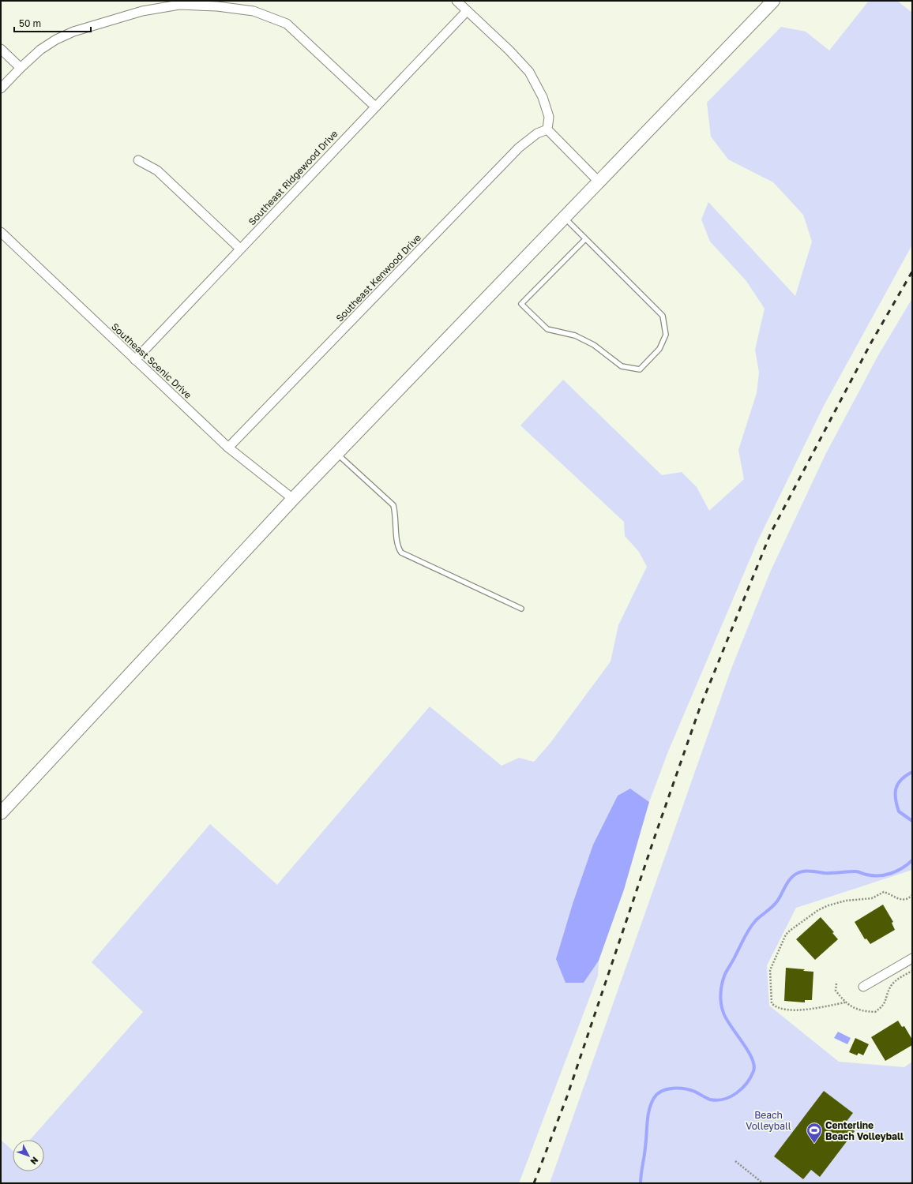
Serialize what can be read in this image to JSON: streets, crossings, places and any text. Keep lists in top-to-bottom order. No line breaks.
{"streets":{"street":["Southeast Ridgewood Drive","Southeast Kenwood Drive","Southeast Scenic Drive"]},"crossings":[["Southeast Ridgewood Drive","Southeast Scenic Drive"],["Southeast Kenwood Drive","Southeast Scenic Drive"]],"parks":["Beach Volleyball"],"places":{"sports":["Centerline Beach Volleyball"]},"scale_bar":"50 m","north":"bottom right"}
